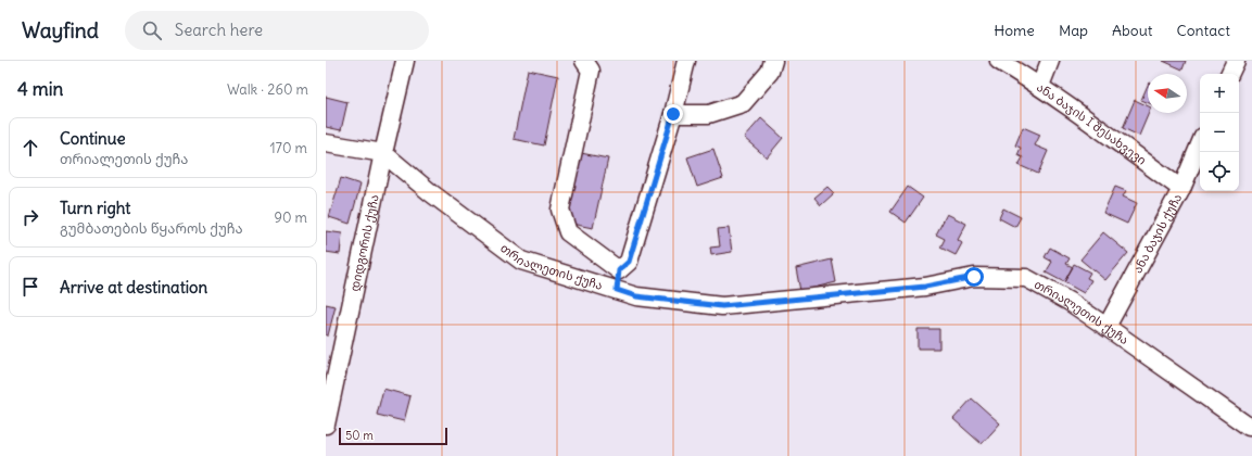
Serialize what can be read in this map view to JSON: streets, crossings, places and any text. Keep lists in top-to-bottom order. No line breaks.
{"streets":{"street":["ანა ბაჯის I შესახვევი","ანა ბაჯის ქუჩა","დიდგორის ქუჩა","თრიალეთის ქუჩა"]},"crossings":[["ანა ბაჯის I შესახვევი","ანა ბაჯის ქუჩა"],["ანა ბაჯის ქუჩა","თრიალეთის ქუჩა"],["დიდგორის ქუჩა","თრიალეთის ქუჩა"]],"scale_bar":"50 m","north":"left","page":{"header":"Wayfind","search":"Search here","nav":["Home","Map","About","Contact"],"heading":["4 min","Walk · 260 m"],"map_buttons":["+","−"],"list":[["Continue","თრიალეთის ქუჩა","170 m"],["Turn right","გუმბათების წყაროს ქუჩა","90 m"],"Arrive at destination"],"scale":"50 m"}}
